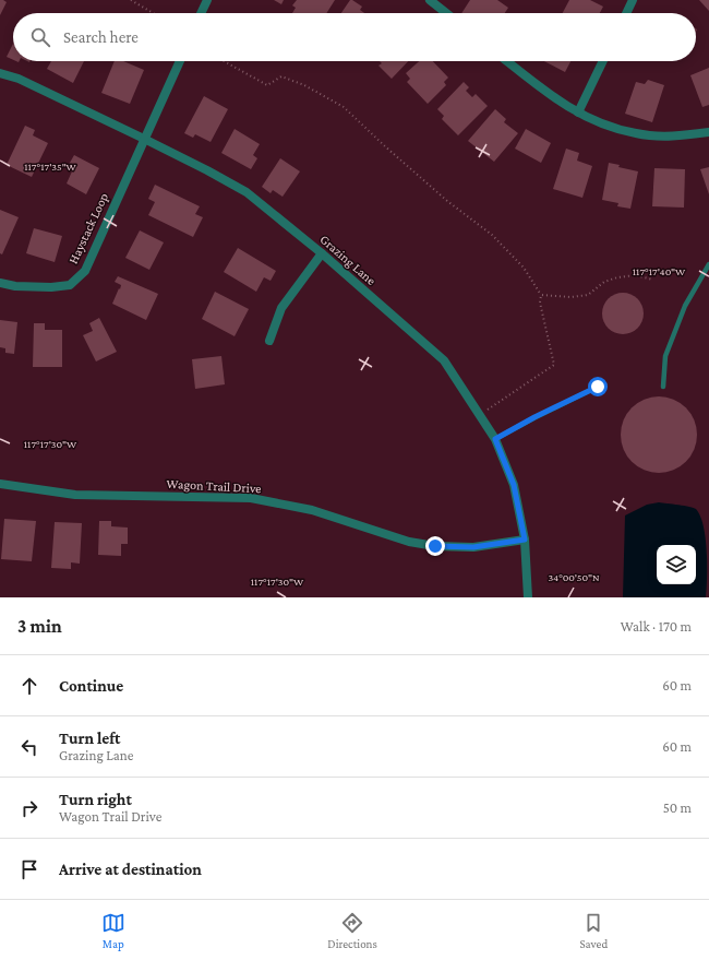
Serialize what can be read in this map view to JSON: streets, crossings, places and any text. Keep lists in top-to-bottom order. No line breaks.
{"streets":{"street":["Haystack Loop","Grazing Lane","Wagon Trail Drive"]},"crossings":[["Haystack Loop","Grazing Lane"],["Grazing Lane","Wagon Trail Drive"]],"page":{"search":"Search here","heading":["3 min","Walk · 170 m"],"list":[["Continue","60 m"],["Turn left","Grazing Lane","60 m"],["Turn right","Wagon Trail Drive","50 m"],"Arrive at destination"],"nav":["Map","Directions","Saved"]},"coordinates":["117°17'35\"W","117°17'40\"W","117°17'30\"W","34°00'50\"N"]}
